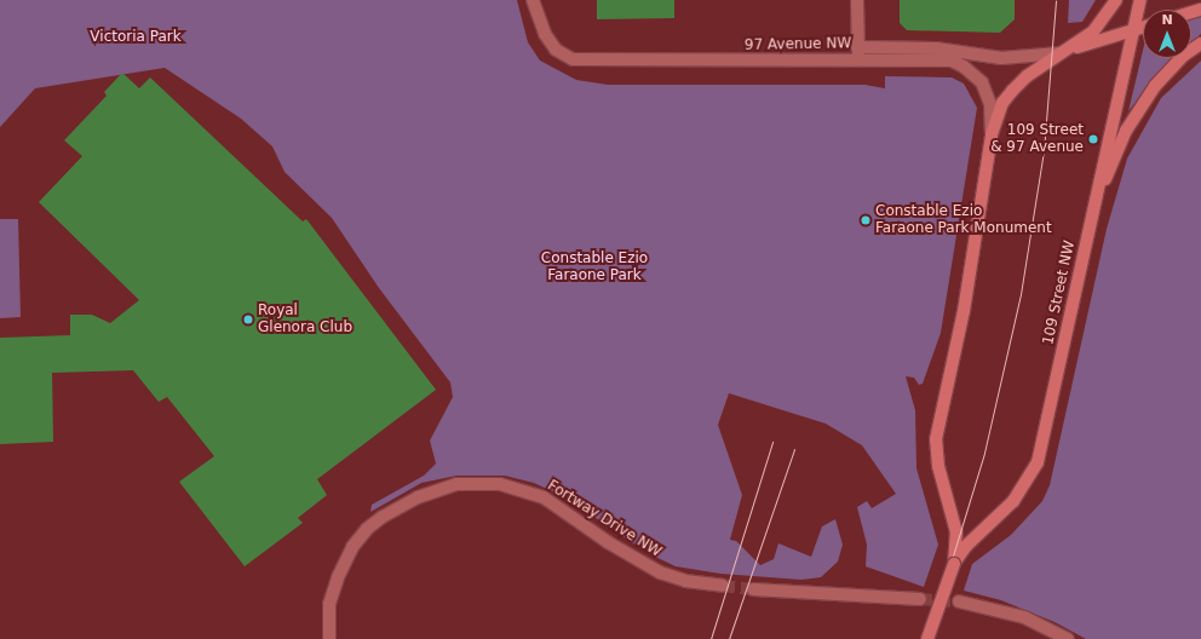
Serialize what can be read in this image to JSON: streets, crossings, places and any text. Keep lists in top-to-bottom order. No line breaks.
{"streets":{"main road":["97 Avenue NW","109 Street NW"],"street":["Fortway Drive NW"]},"crossings":[["97 Avenue NW","109 Street NW"]],"parks":["Victoria Park","Constable Ezio Faraone Park"],"places":["109 Street & 97 Avenue","Constable Ezio Faraone Park Monument","Royal Glenora Club"],"north":"top"}
